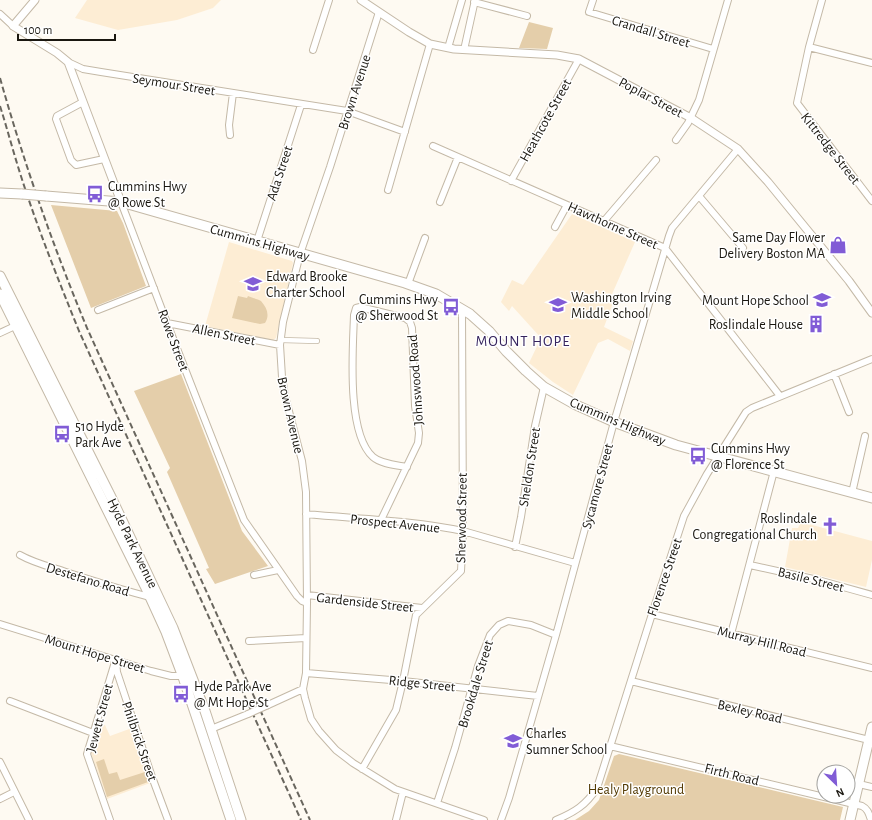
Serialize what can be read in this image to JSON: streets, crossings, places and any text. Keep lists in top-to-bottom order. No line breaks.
{"streets":{"main road":["Cummins Highway","Hyde Park Avenue"],"street":["Crandall Street","Seymour Street","Brown Avenue","Poplar Street","Heathcote Street","Kittredge Street","Ada Street","Hawthorne Street","Allen Street","Rowe Street","Johnswood Road","Sheldon Street","Sycamore Street","Sherwood Street","Prospect Avenue","Florence Street","Destefano Road","Basile Street","Gardenside Street","Murray Hill Road","Mount Hope Street","Ridge Street","Brookdale Street","Bexley Road","Jewett Street","Philbrick Street","Firth Road"]},"crossings":[["Seymour Street","Brown Avenue"],["Seymour Street","Ada Street"],["Seymour Street","Rowe Street"],["Brown Avenue","Poplar Street"],["Brown Avenue","Cummins Highway"],["Brown Avenue","Allen Street"],["Brown Avenue","Rowe Street"],["Brown Avenue","Prospect Avenue"],["Brown Avenue","Gardenside Street"],["Brown Avenue","Ridge Street"],["Poplar Street","Heathcote Street"],["Poplar Street","Sycamore Street"],["Heathcote Street","Hawthorne Street"],["Ada Street","Cummins Highway"],["Hawthorne Street","Sycamore Street"],["Hawthorne Street","Florence Street"],["Cummins Highway","Rowe Street"],["Cummins Highway","Sheldon Street"],["Cummins Highway","Sycamore Street"],["Cummins Highway","Sherwood Street"],["Cummins Highway","Florence Street"],["Allen Street","Rowe Street"],["Johnswood Road","Prospect Avenue"],["Sheldon Street","Prospect Avenue"],["Sycamore Street","Prospect Avenue"],["Sycamore Street","Ridge Street"],["Sycamore Street","Brookdale Street"],["Sherwood Street","Prospect Avenue"],["Sherwood Street","Gardenside Street"],["Sherwood Street","Ridge Street"],["Hyde Park Avenue","Destefano Road"],["Hyde Park Avenue","Mount Hope Street"],["Florence Street","Murray Hill Road"],["Florence Street","Bexley Road"],["Florence Street","Firth Road"],["Mount Hope Street","Jewett Street"],["Mount Hope Street","Philbrick Street"],["Ridge Street","Brookdale Street"],["Jewett Street","Philbrick Street"]],"districts":["MOUNT HOPE"],"parks":["Healy Playground"],"places":{"bus stop":["Cummins Hwy @ Rowe St","Cummins Hwy @ Sherwood St","510 Hyde Park Ave","Cummins Hwy @ Florence St","Hyde Park Ave @ Mt Hope St"],"shop":["Same Day Flower Delivery Boston MA"],"school or university":["Edward Brooke Charter School","Mount Hope School","Washington Irving Middle School","Charles Sumner School"],"building":["Roslindale House"],"church":["Roslindale Congregational Church"]},"scale_bar":"100 m","north":"bottom right"}
